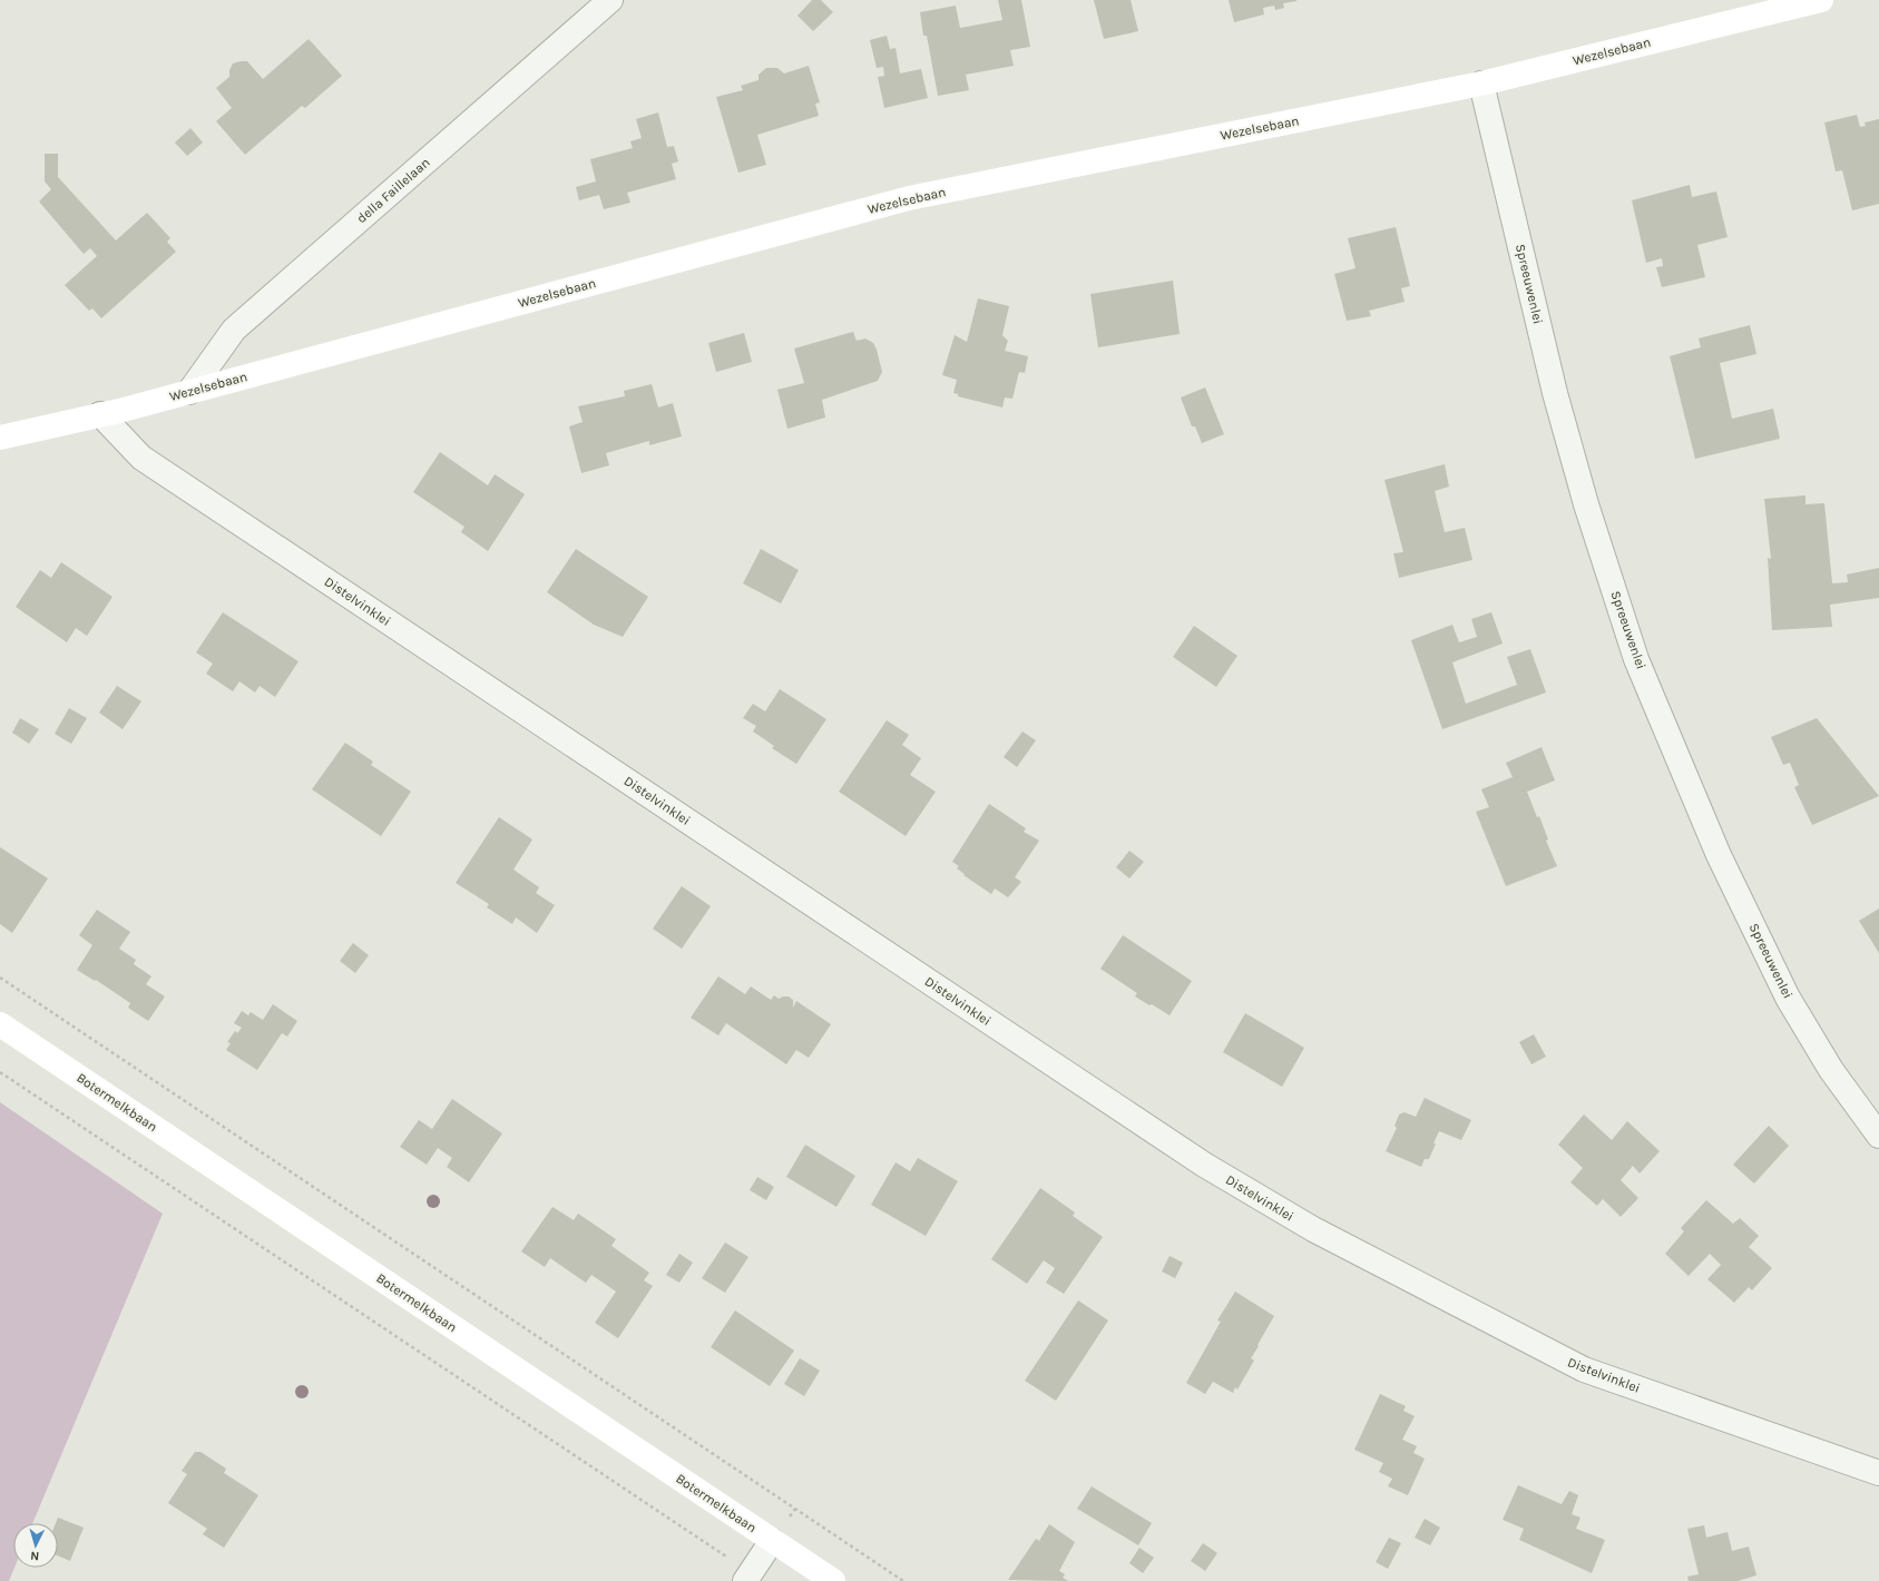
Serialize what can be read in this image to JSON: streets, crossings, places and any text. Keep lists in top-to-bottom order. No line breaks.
{"streets":{"street":["Wezelsebaan","della Faillelaan","Spreeuwenlei","Distelvinklei","Botermelkbaan"]},"crossings":[["Wezelsebaan","della Faillelaan"],["Wezelsebaan","Spreeuwenlei"],["Wezelsebaan","Distelvinklei"]],"north":"bottom"}
